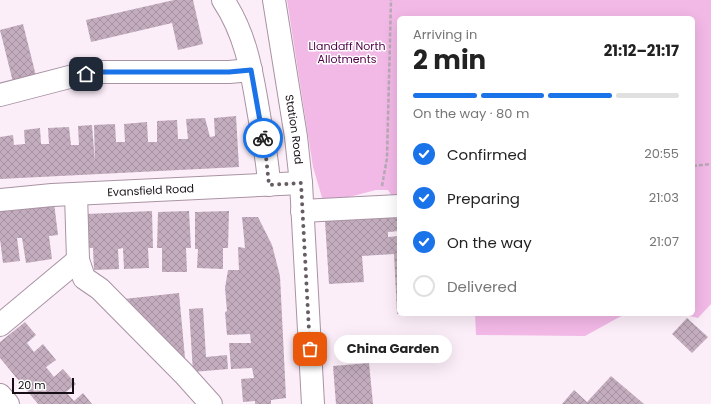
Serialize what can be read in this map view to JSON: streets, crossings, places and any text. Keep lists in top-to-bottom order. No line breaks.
{"streets":{"street":["Station Road","Evansfield Road"]},"crossings":[["Station Road","Evansfield Road"]],"parks":["Llandaff North Allotments"],"places":["China Garden"],"scale_bar":"20 m","page":{"heading":["2 min","Arriving in","21:12–21:17"],"bar":"On the way · 80 m","list":[["Confirmed","20:55"],["Preparing","21:03"],["On the way","21:07"],"Delivered"],"bubble":"China Garden","scale":"20 m"}}
